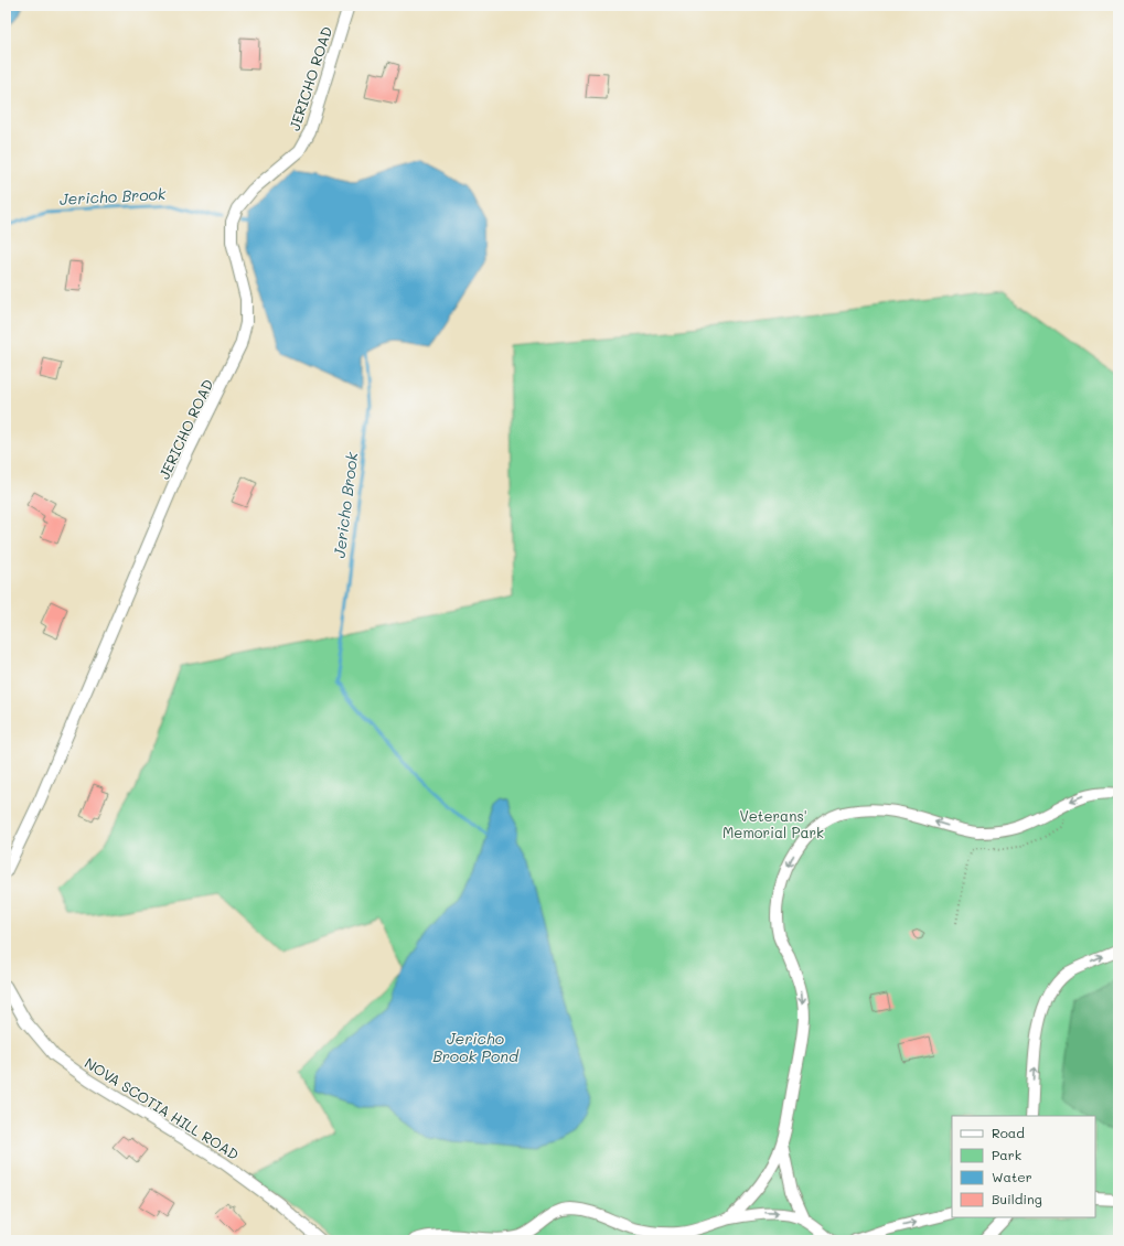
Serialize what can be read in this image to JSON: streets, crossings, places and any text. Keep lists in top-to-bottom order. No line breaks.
{"streets":{"street":["JERICHO ROAD","NOVA SCOTIA HILL ROAD"]},"water":["Jericho Brook","Jericho Brook Pond"],"parks":["Veterans' Memorial Park"],"legend":["Road","Park","Water","Building"]}
